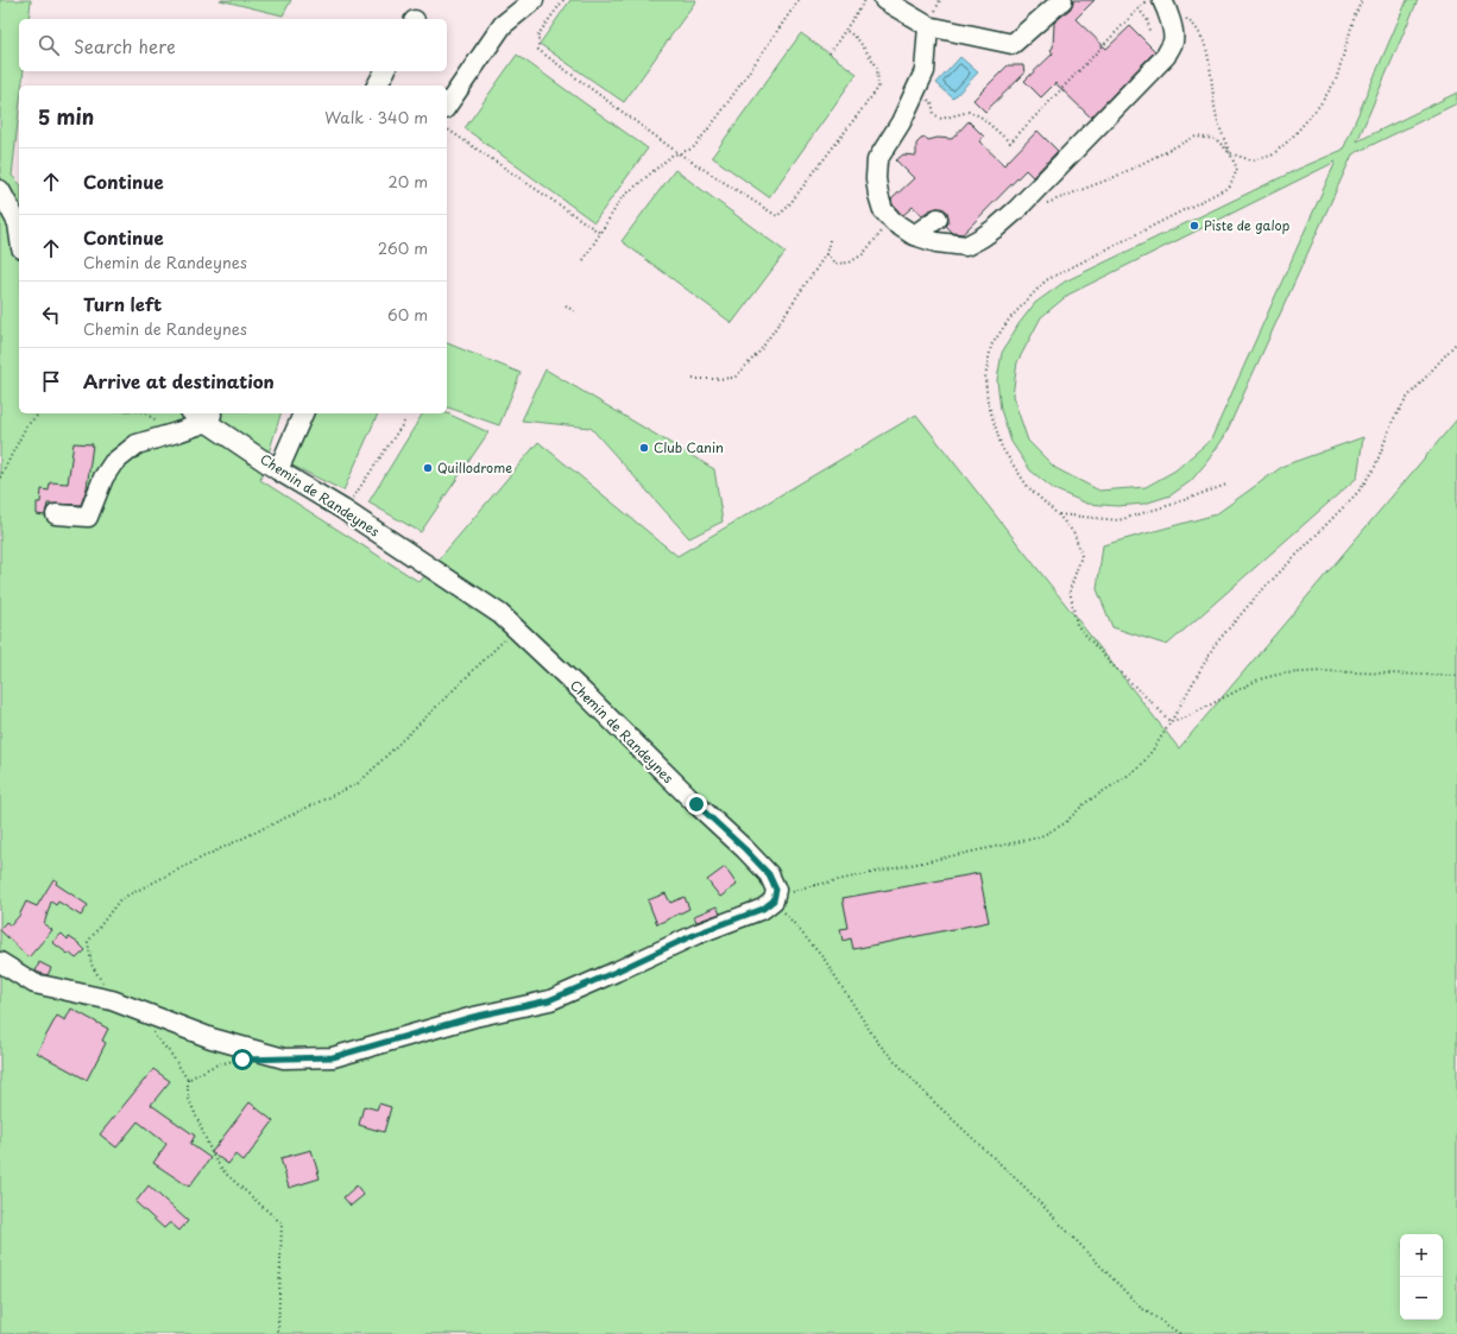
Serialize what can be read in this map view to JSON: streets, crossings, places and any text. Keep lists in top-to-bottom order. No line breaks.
{"streets":{"street":["Chemin de Randeynes"]},"places":["Piste de galop","Club Canin","Quillodrome"],"page":{"search":"Search here","heading":["5 min","Walk · 340 m"],"list":[["Continue","20 m"],["Continue","Chemin de Randeynes","260 m"],["Turn left","Chemin de Randeynes","60 m"],"Arrive at destination"],"map_buttons":["+","−"]}}
